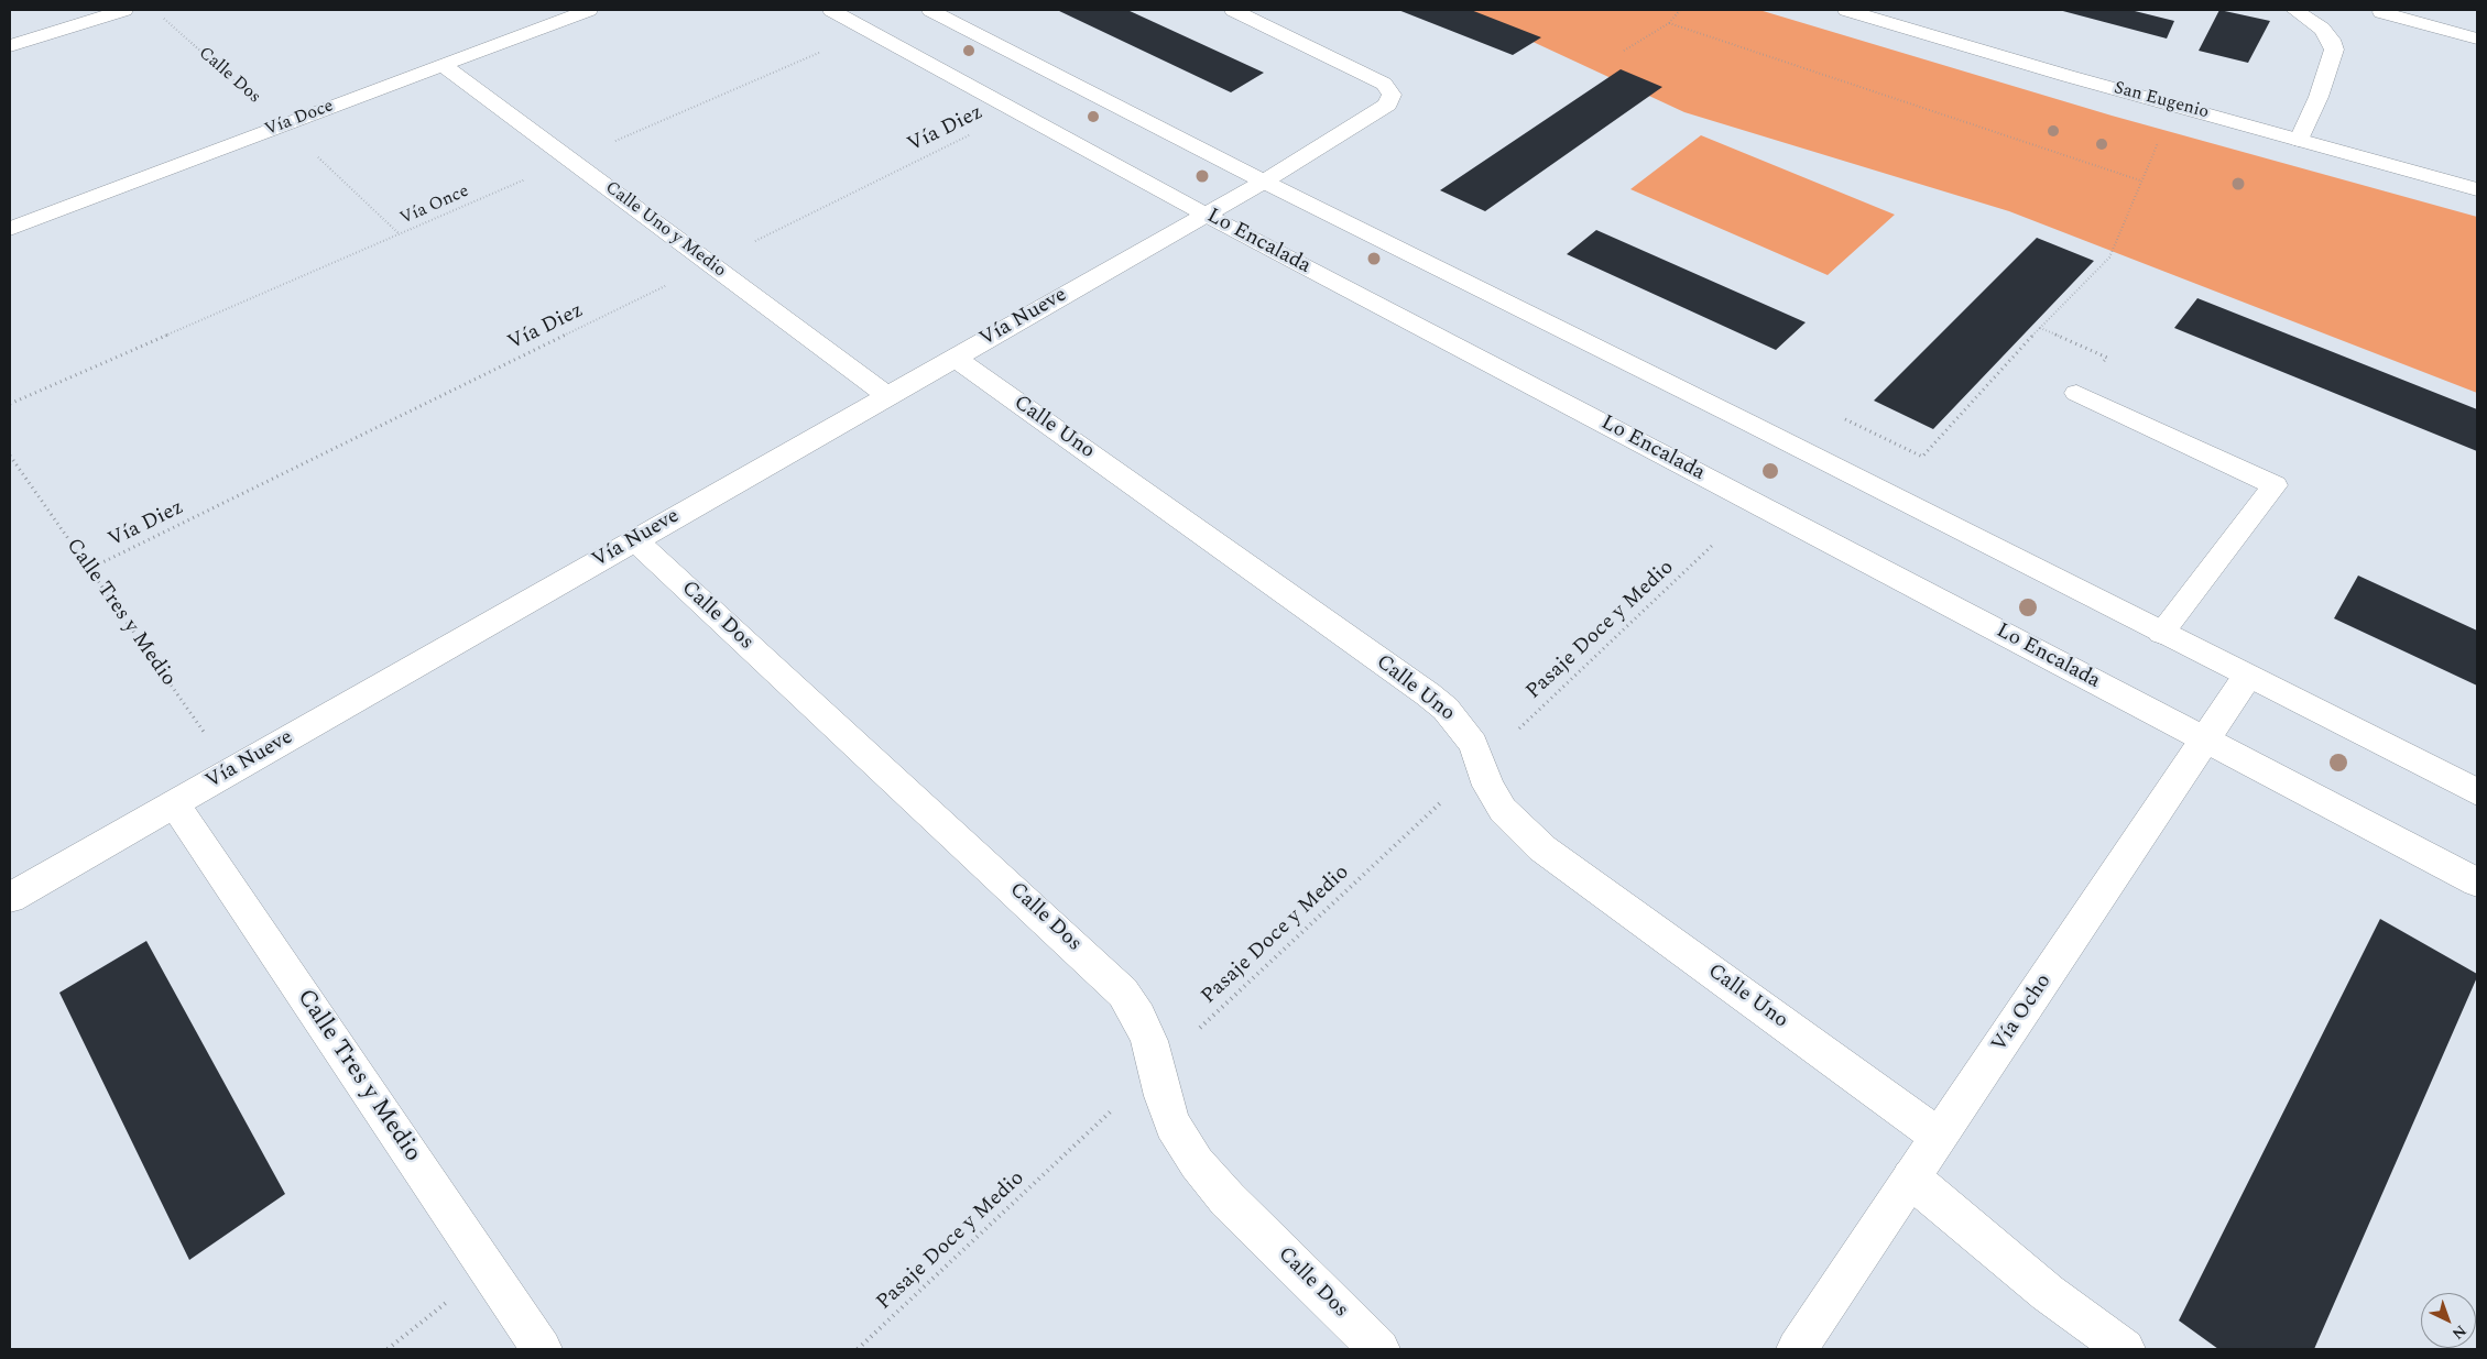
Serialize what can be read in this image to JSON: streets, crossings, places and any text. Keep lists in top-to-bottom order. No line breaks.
{"streets":{"street":["Calle Dos","San Eugenio","Vía Doce","Calle Uno y Medio","Lo Encalada","Vía Nueve","Calle Uno","Calle Tres y Medio","Vía Ocho"],"path":["Vía Diez","Vía Once","Pasaje Doce y Medio"]},"crossings":[["Calle Dos","Vía Doce"],["Calle Dos","Vía Once"],["Calle Dos","Vía Nueve"],["Calle Dos","Pasaje Doce y Medio"],["Vía Doce","Calle Uno y Medio"],["Vía Diez","Calle Uno y Medio"],["Vía Diez","Lo Encalada"],["Vía Diez","Calle Tres y Medio"],["Vía Once","Calle Uno y Medio"],["Vía Once","Lo Encalada"],["Calle Uno y Medio","Vía Nueve"],["Lo Encalada","Vía Nueve"],["Lo Encalada","Vía Ocho"],["Vía Nueve","Calle Uno"],["Vía Nueve","Calle Tres y Medio"],["Calle Uno","Pasaje Doce y Medio"],["Calle Uno","Vía Ocho"]],"north":"bottom right"}
